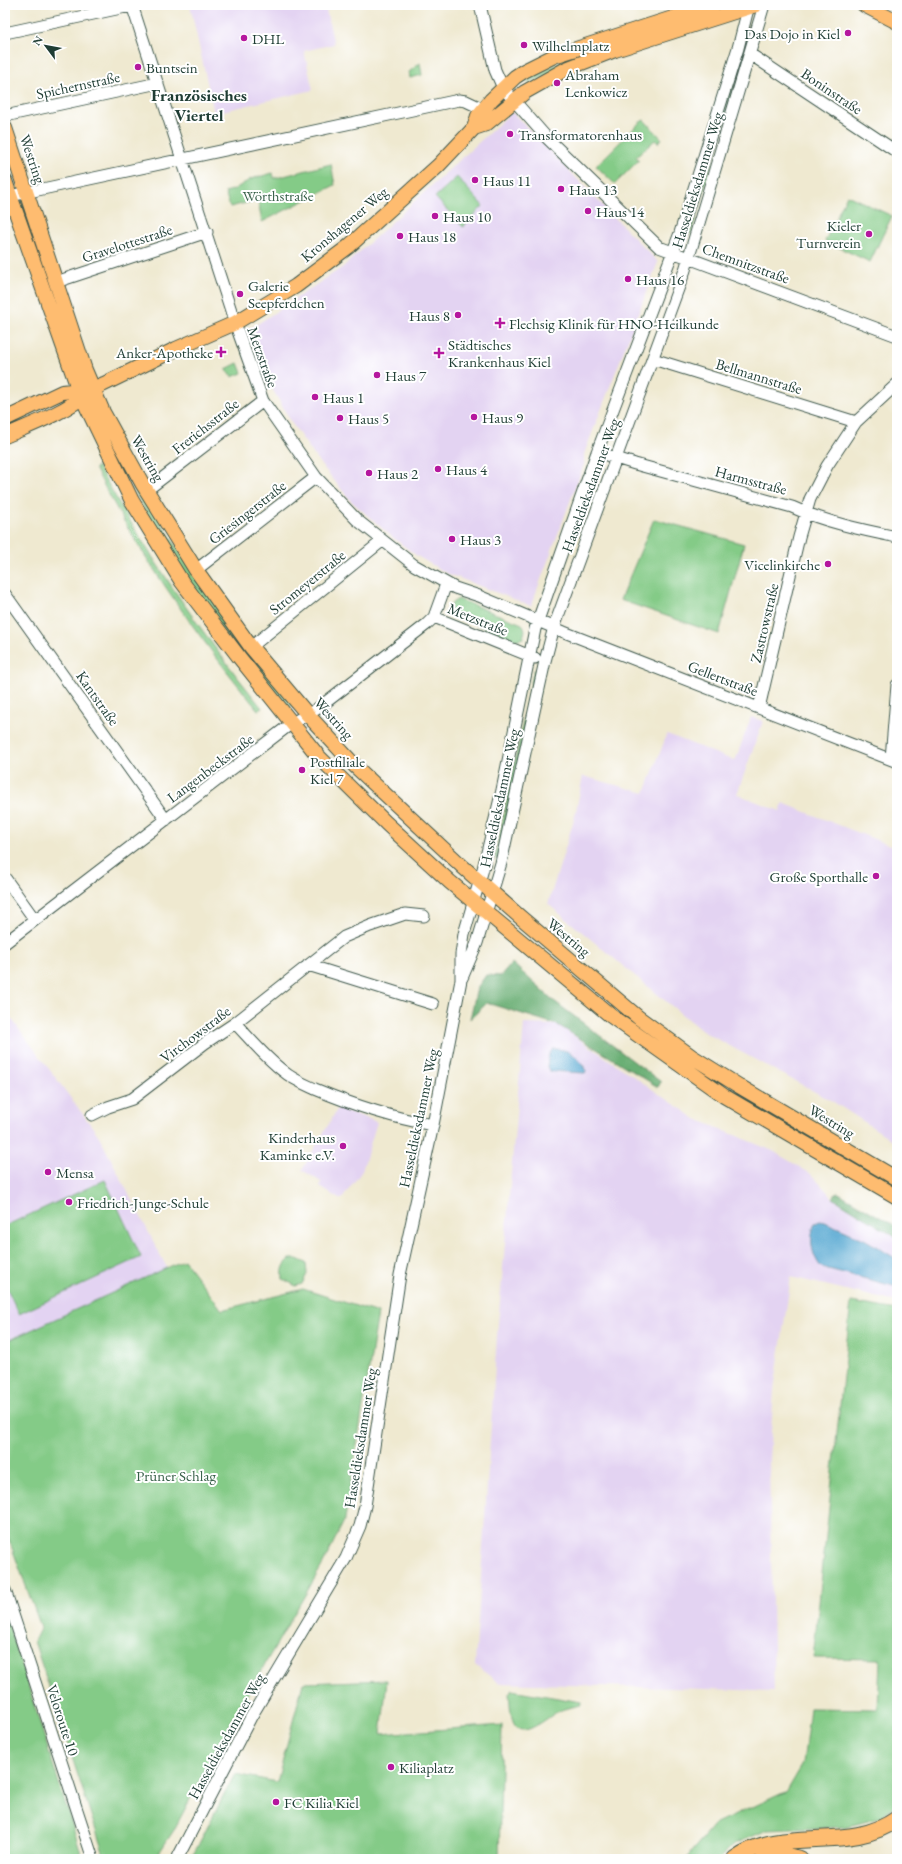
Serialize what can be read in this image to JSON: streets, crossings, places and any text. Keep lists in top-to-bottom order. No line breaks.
{"streets":{"main road":["Westring","Kronshagener Weg"],"street":["Spichernstraße","Boninstraße","Hasseldieksdammer Weg","Gravelottestraße","Chemnitzstraße","Metzstraße","Bellmannstraße","Frerichsstraße","Harmsstraße","Griesingerstraße","Stromeyerstraße","Zastrowstraße","Gellertstraße","Kantstraße","Langenbeckstraße","Virchowstraße","Veloroute 10"]},"crossings":[["Spichernstraße","Metzstraße"],["Boninstraße","Hasseldieksdammer Weg"],["Westring","Hasseldieksdammer Weg"],["Westring","Kronshagener Weg"],["Westring","Gravelottestraße"],["Westring","Frerichsstraße"],["Westring","Griesingerstraße"],["Westring","Stromeyerstraße"],["Westring","Langenbeckstraße"],["Hasseldieksdammer Weg","Kronshagener Weg"],["Hasseldieksdammer Weg","Chemnitzstraße"],["Hasseldieksdammer Weg","Metzstraße"],["Hasseldieksdammer Weg","Bellmannstraße"],["Hasseldieksdammer Weg","Harmsstraße"],["Hasseldieksdammer Weg","Gellertstraße"],["Kronshagener Weg","Chemnitzstraße"],["Kronshagener Weg","Metzstraße"],["Gravelottestraße","Metzstraße"],["Metzstraße","Frerichsstraße"],["Metzstraße","Griesingerstraße"],["Metzstraße","Stromeyerstraße"],["Metzstraße","Gellertstraße"],["Metzstraße","Langenbeckstraße"],["Bellmannstraße","Zastrowstraße"],["Harmsstraße","Zastrowstraße"],["Zastrowstraße","Gellertstraße"],["Kantstraße","Langenbeckstraße"]],"districts":["Französisches Viertel"],"parks":["Wörthstraße","Prüner Schlag"],"places":{"other":["Das Dojo in Kiel","DHL","Wilhelmplatz","Buntsein","Abraham Lenkowicz","Transformatorenhaus","Haus 11","Haus 13","Haus 14","Haus 10","Kieler Turnverein","Haus 18","Haus 16","Galerie Seepferdchen","Haus 8","Haus 7","Haus 1","Haus 9","Haus 5","Haus 4","Haus 2","Haus 3","Vicelinkirche","Postfiliale Kiel 7","Große Sporthalle","Kinderhaus Kaminke e.V.","Mensa","Friedrich-Junge-Schule","Kiliaplatz","FC Kilia Kiel"],"health":["Flechsig Klinik für HNO-Heilkunde","Anker-Apotheke","Städtisches Krankenhaus Kiel"]},"north":"top left"}
